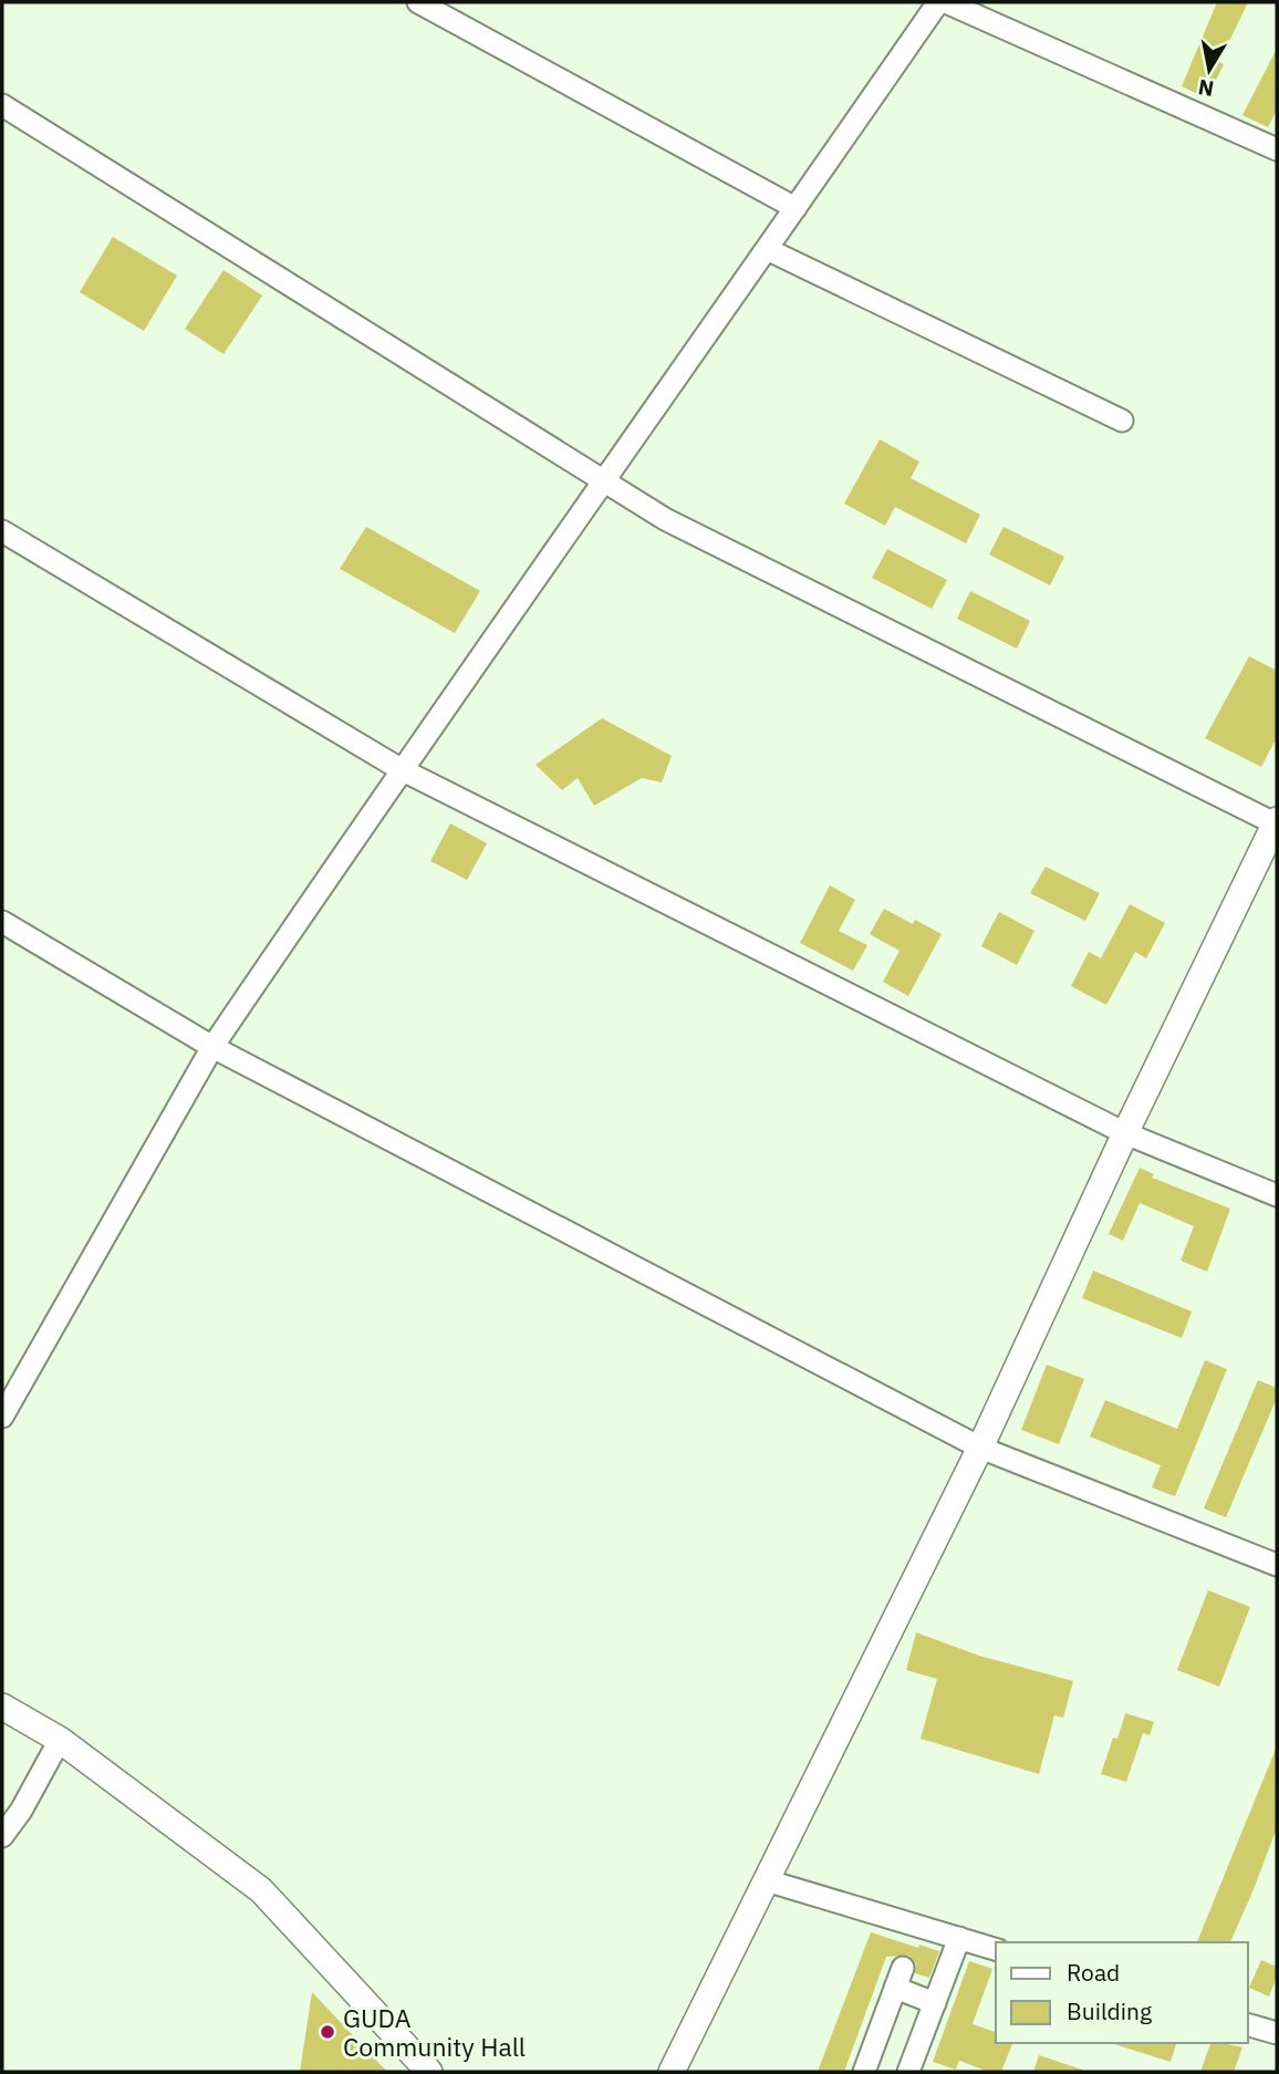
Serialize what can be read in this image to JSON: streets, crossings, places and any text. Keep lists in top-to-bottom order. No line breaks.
{"places":["GUDA Community Hall"],"legend":["Road","Building"],"north":"bottom"}
